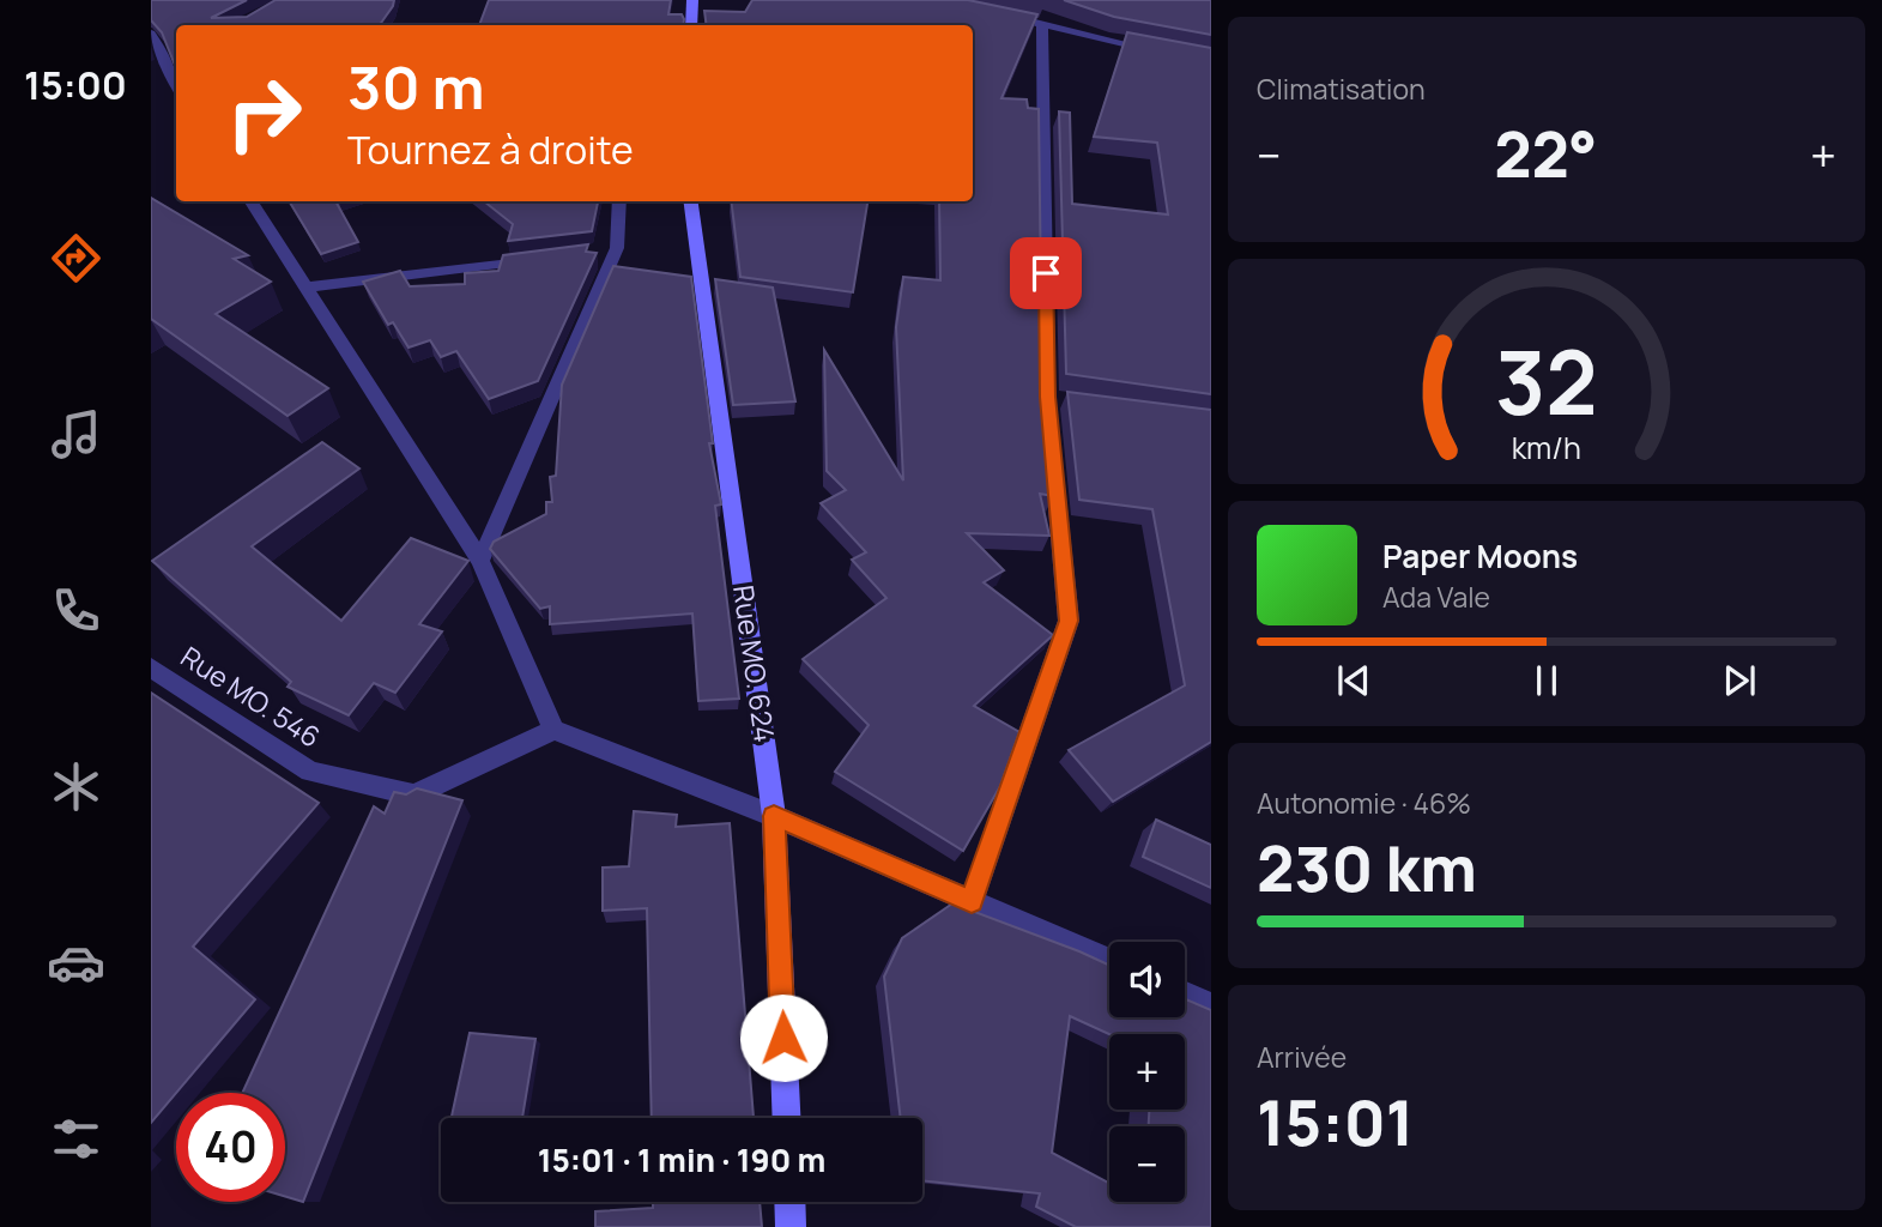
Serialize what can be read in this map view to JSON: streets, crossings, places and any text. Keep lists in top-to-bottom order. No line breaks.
{"streets":{"street":["Rue MO. 624","Rue MO. 546"]},"page":{"tabs":"15:00","tile":["Climatisation",["Autonomie · 46%","230 km"],["Arrivée","15:01"]],"turn":["30 m","Tournez à droite"],"heat":["−","22°","+"],"song":["Paper Moons","Ada Vale"],"map_buttons":["+","−"],"limit":"40","trip":"15:01 · 1 min · 190 m","gauge":["32","km/h"]}}
